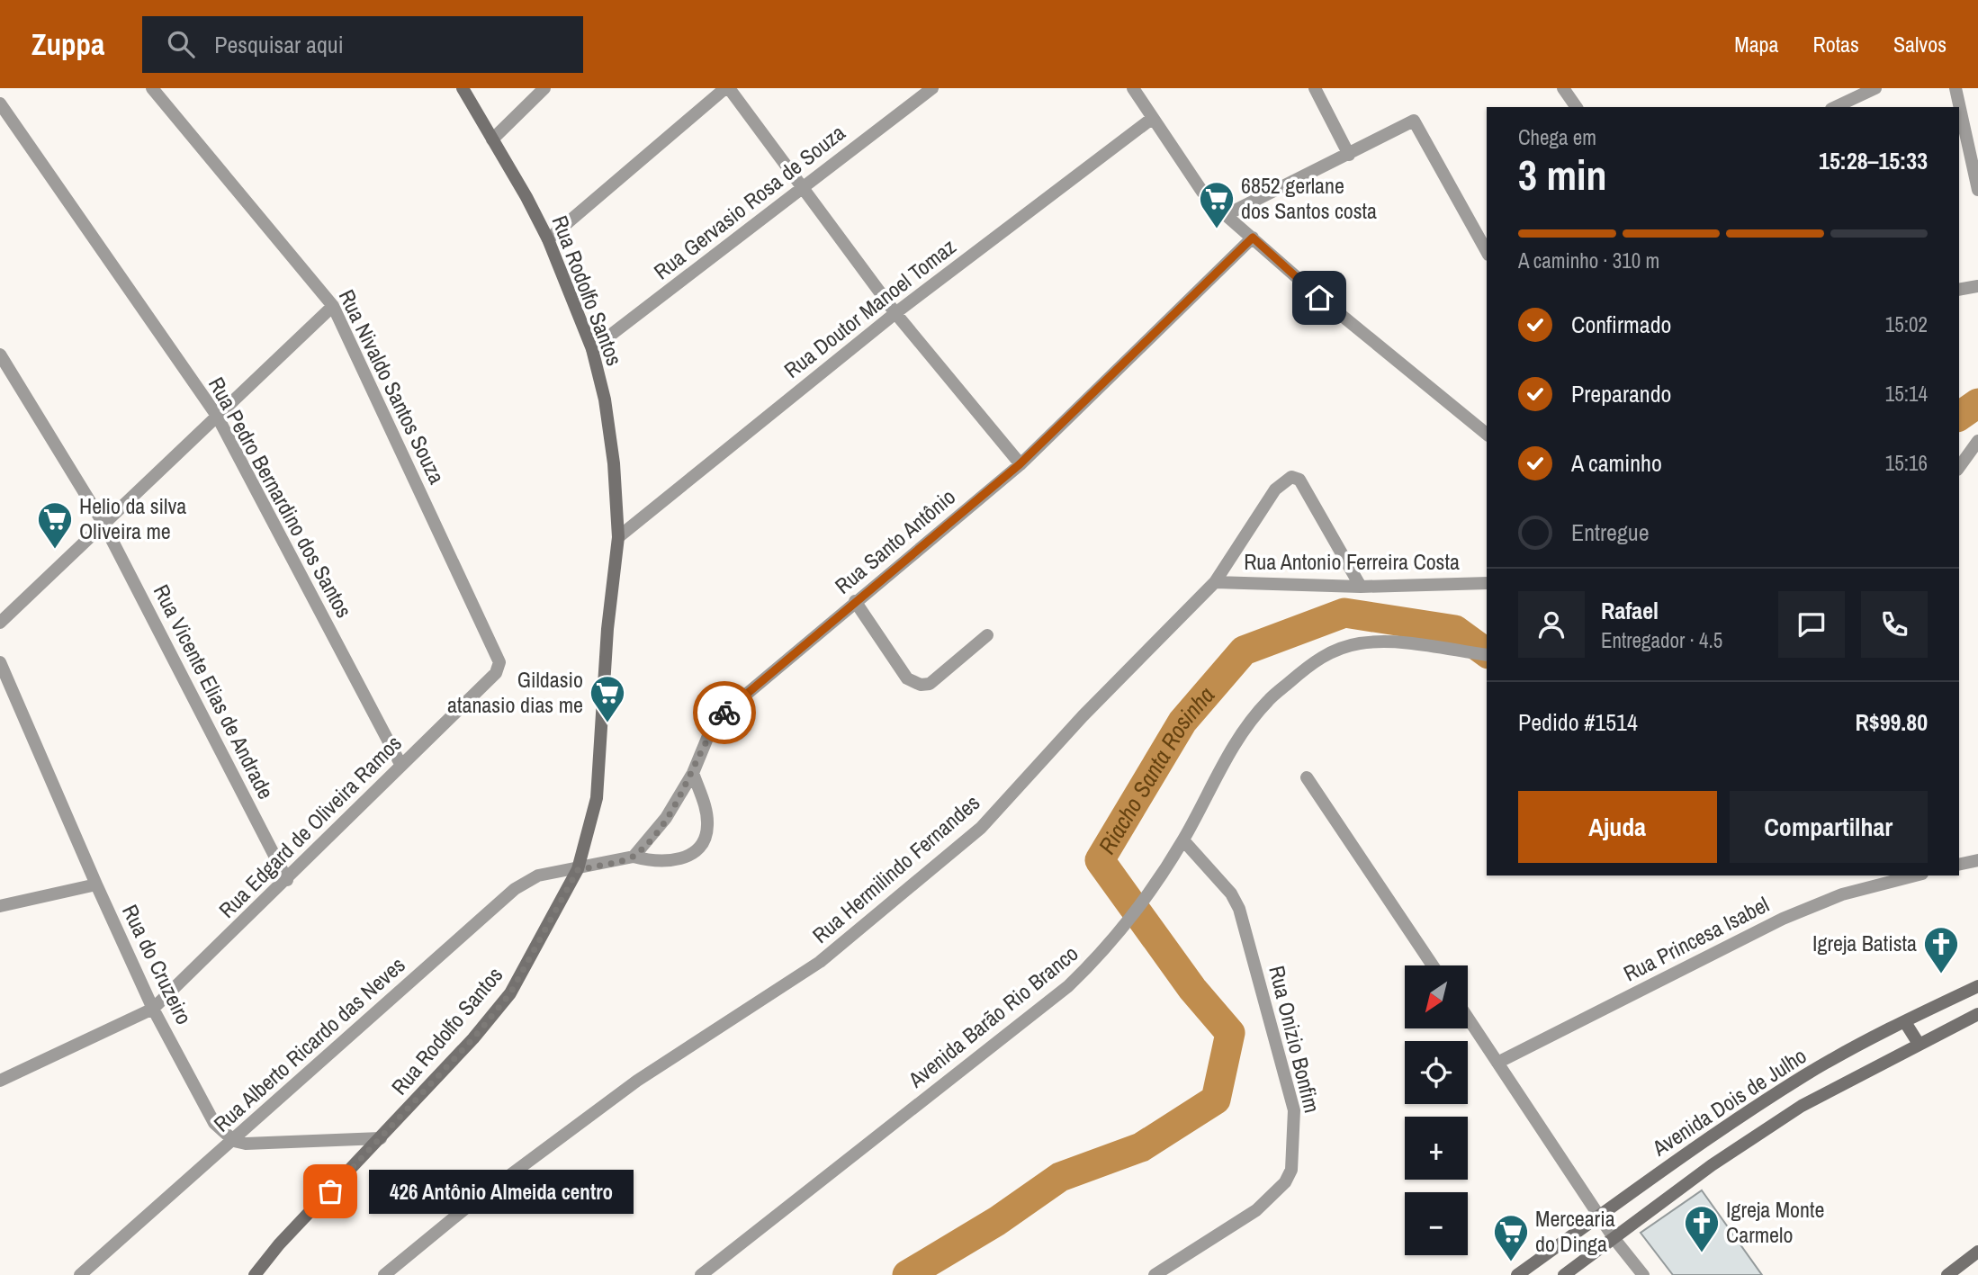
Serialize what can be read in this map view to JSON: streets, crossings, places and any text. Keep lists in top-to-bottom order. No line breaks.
{"streets":{"main road":["Rua Rodolfo Santos","Avenida Dois de Julho"],"street":["Rua Gervasio Rosa de Souza","Rua Doutor Manoel Tomaz","Rua Nivaldo Santos Souza","Rua Pedro Bernardino dos Santos","Rua Santo Antônio","Rua Antonio Ferreira Costa","Rua Vicente Elias de Andrade","Rua Edgard de Oliveira Ramos","Rua Hermilindo Fernandes","Rua Princesa Isabel","Rua do Cruzeiro","Avenida Barão Rio Branco","Rua Onizio Bonfim","Rua Alberto Ricardo das Neves"]},"crossings":[["Rua Gervasio Rosa de Souza","Rua Rodolfo Santos"],["Rua Rodolfo Santos","Rua Doutor Manoel Tomaz"],["Rua Rodolfo Santos","Rua Alberto Ricardo das Neves"],["Rua Nivaldo Santos Souza","Rua Edgard de Oliveira Ramos"],["Rua Pedro Bernardino dos Santos","Rua Edgard de Oliveira Ramos"],["Rua Antonio Ferreira Costa","Rua Hermilindo Fernandes"],["Rua Vicente Elias de Andrade","Rua Edgard de Oliveira Ramos"],["Rua Edgard de Oliveira Ramos","Rua do Cruzeiro"],["Rua do Cruzeiro","Rua Alberto Ricardo das Neves"],["Avenida Barão Rio Branco","Rua Onizio Bonfim"]],"water":["Riacho Santa Rosinha"],"places":{"supermarket":["6852 gerlane dos Santos costa","Helio da silva Oliveira me","Gildasio atanasio dias me","Mercearia do Dinga"],"church":["Igreja Batista","Igreja Monte Carmelo"],"other":["426 Antônio Almeida centro"]},"north":"bottom left","page":{"header":"Zuppa","search":"Pesquisar aqui","nav":["Mapa","Rotas","Salvos"],"heading":["3 min","Chega em","15:28–15:33"],"panel":["Rafael","Entregador · 4.5","Pedido #1514","R$99.80"],"bar":"A caminho · 310 m","list":[["Confirmado","15:02"],["Preparando","15:14"],["A caminho","15:16"],"Entregue"],"buttons":["Ajuda","Compartilhar"],"map_buttons":["+","−"],"bubble":"426 Antônio Almeida centro"}}
